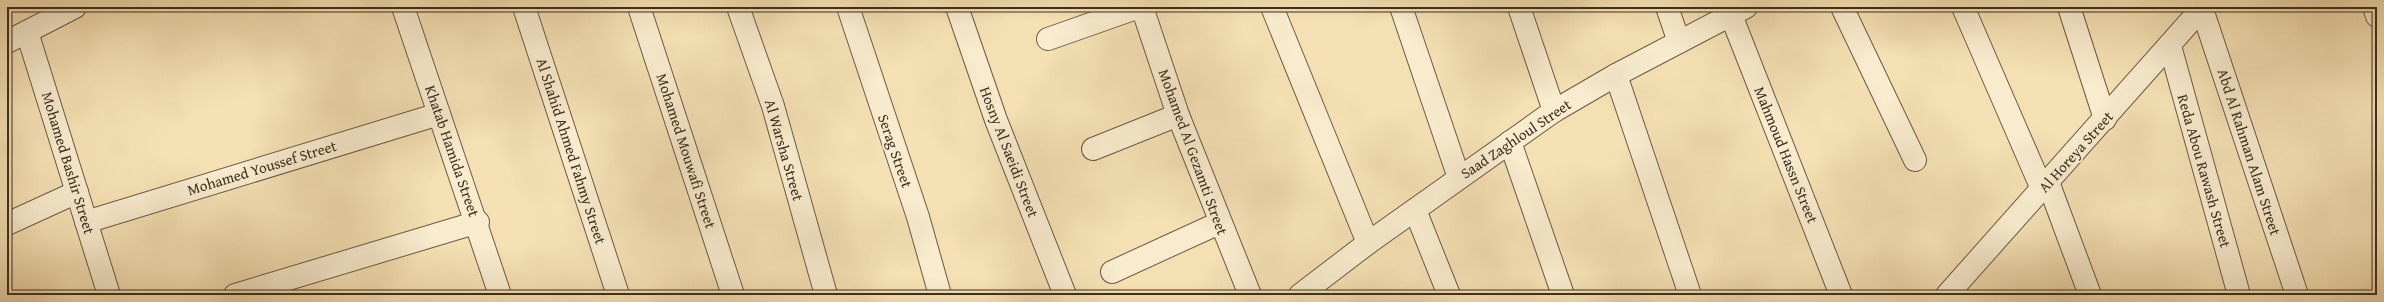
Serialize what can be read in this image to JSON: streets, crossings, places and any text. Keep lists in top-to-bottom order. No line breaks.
{"streets":{"street":["Saad Zaghloul Street","Al Warsha Street","Khatab Hamida Street","Al Shahid Ahmed Fahmy Street","Mohamed Mouwafi Street","Serag Street","Hosny Al Saeidi Street","Mohamed Al Gezamti Street","Al Horeya Street","Abd Al Rahman Alam Street","Mahmoud Hassn Street","Mohamed Bashir Street","Mohamed Youssef Street","Reda Abou Rawash Street"]},"crossings":[["Saad Zaghloul Street","Mahmoud Hassn Street"],["Khatab Hamida Street","Mohamed Youssef Street"],["Al Horeya Street","Abd Al Rahman Alam Street"],["Al Horeya Street","Reda Abou Rawash Street"],["Mohamed Bashir Street","Mohamed Youssef Street"]]}
